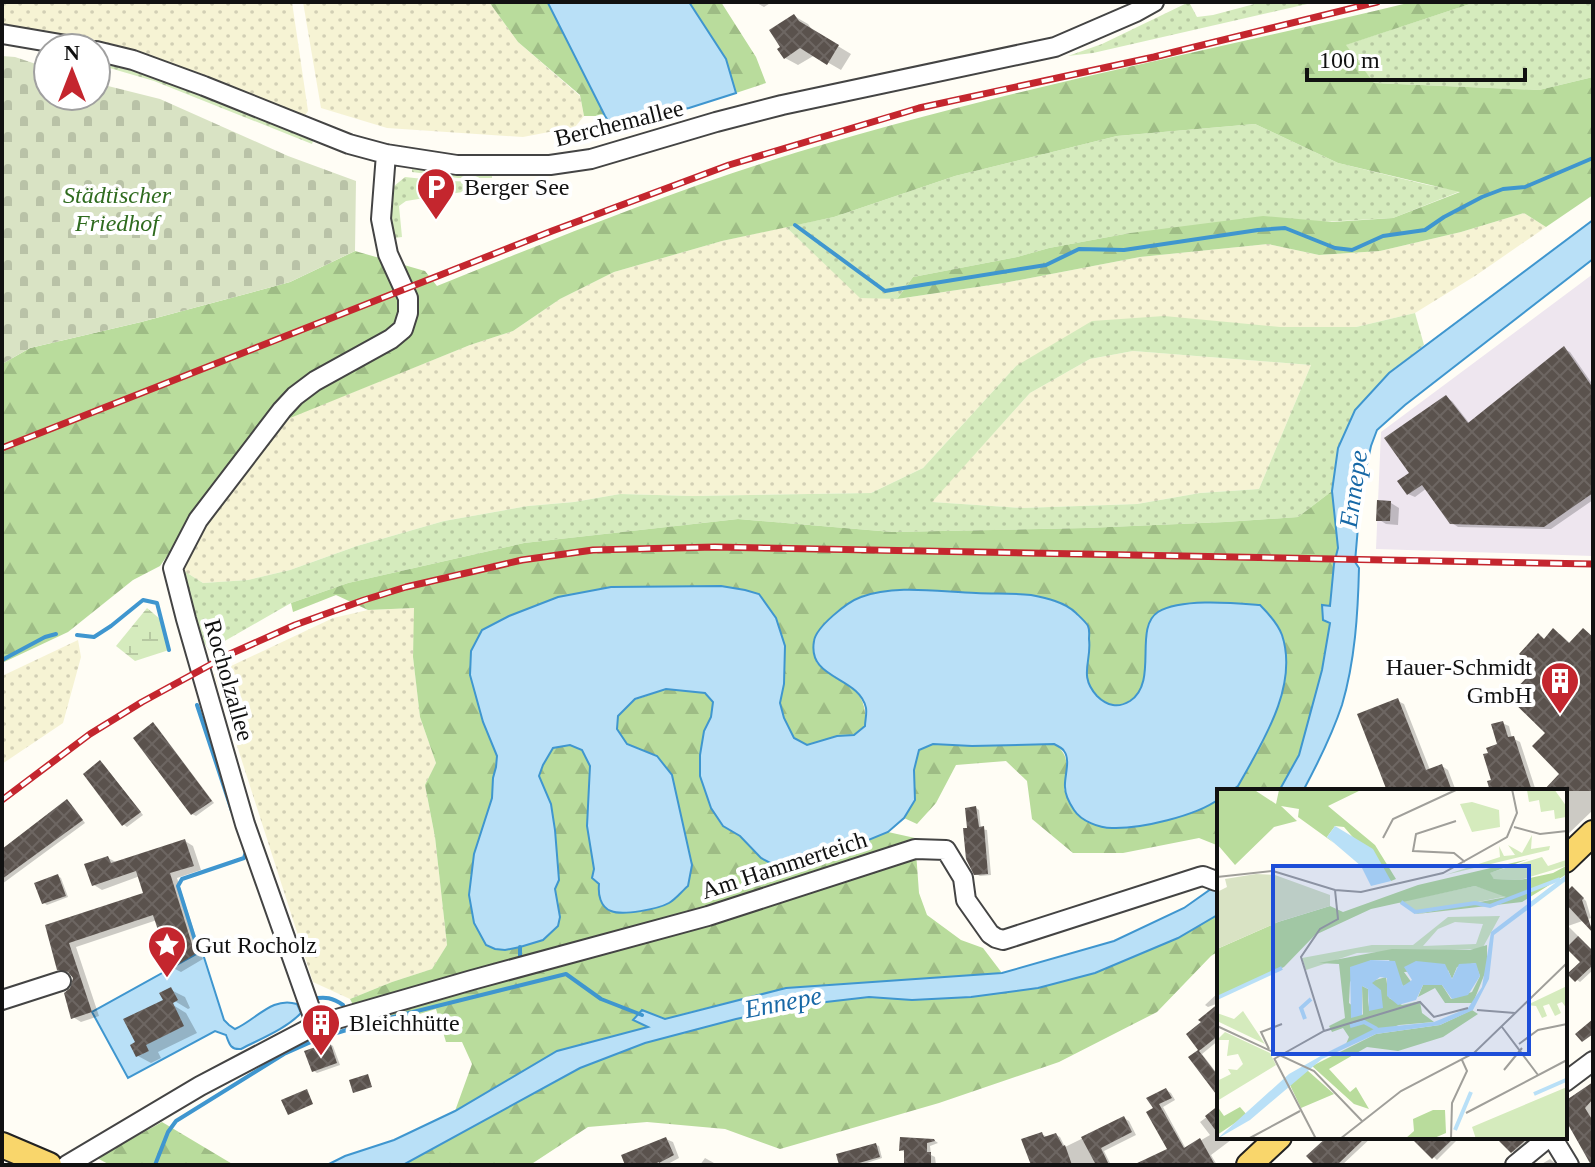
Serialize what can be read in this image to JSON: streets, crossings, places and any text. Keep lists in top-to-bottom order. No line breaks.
{"streets":{"street":["Berchemallee","Rocholzallee","Am Hammerteich"]},"crossings":[["Berchemallee","Rocholzallee"],["Rocholzallee","Am Hammerteich"]],"water":["Ennepe"],"parks":["Städtischer Friedhof"],"places":{"parking":["Berger See"],"building":["Hauer-Schmidt GmbH","Bleichhütte"],"place":["Gut Rocholz"]},"scale_bar":"100 m","north":"top"}
